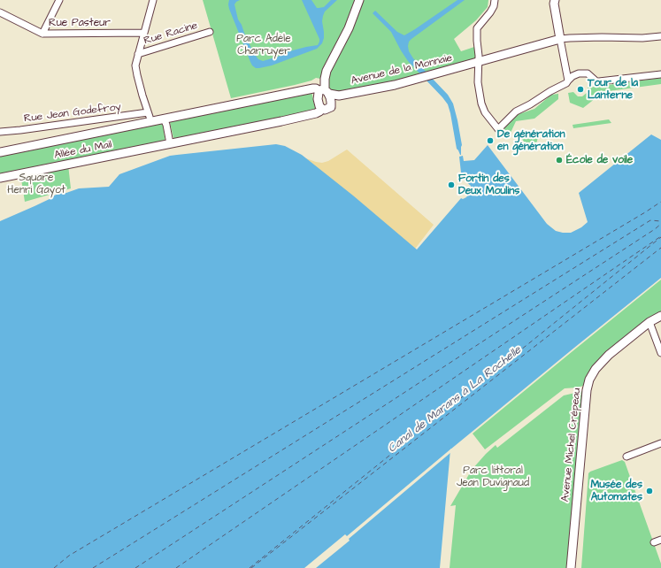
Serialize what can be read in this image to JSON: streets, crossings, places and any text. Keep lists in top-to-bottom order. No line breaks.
{"streets":{"street":["Rue Pasteur","Rue Racine","Avenue de la Monnaie","Rue Jean Godefroy","Allée du Mail","Avenue Michel Crépeau"]},"crossings":[["Avenue de la Monnaie","Allée du Mail"]],"water":["Canal de Marans à La Rochelle"],"parks":["Parc Adèle Charruyer","Square Henri Gayot","Parc littoral Jean Duvignaud"],"places":["Tour de la Lanterne","De génération en génération","École de voile","Fortin des Deux Moulins","Musée des Automates"]}
